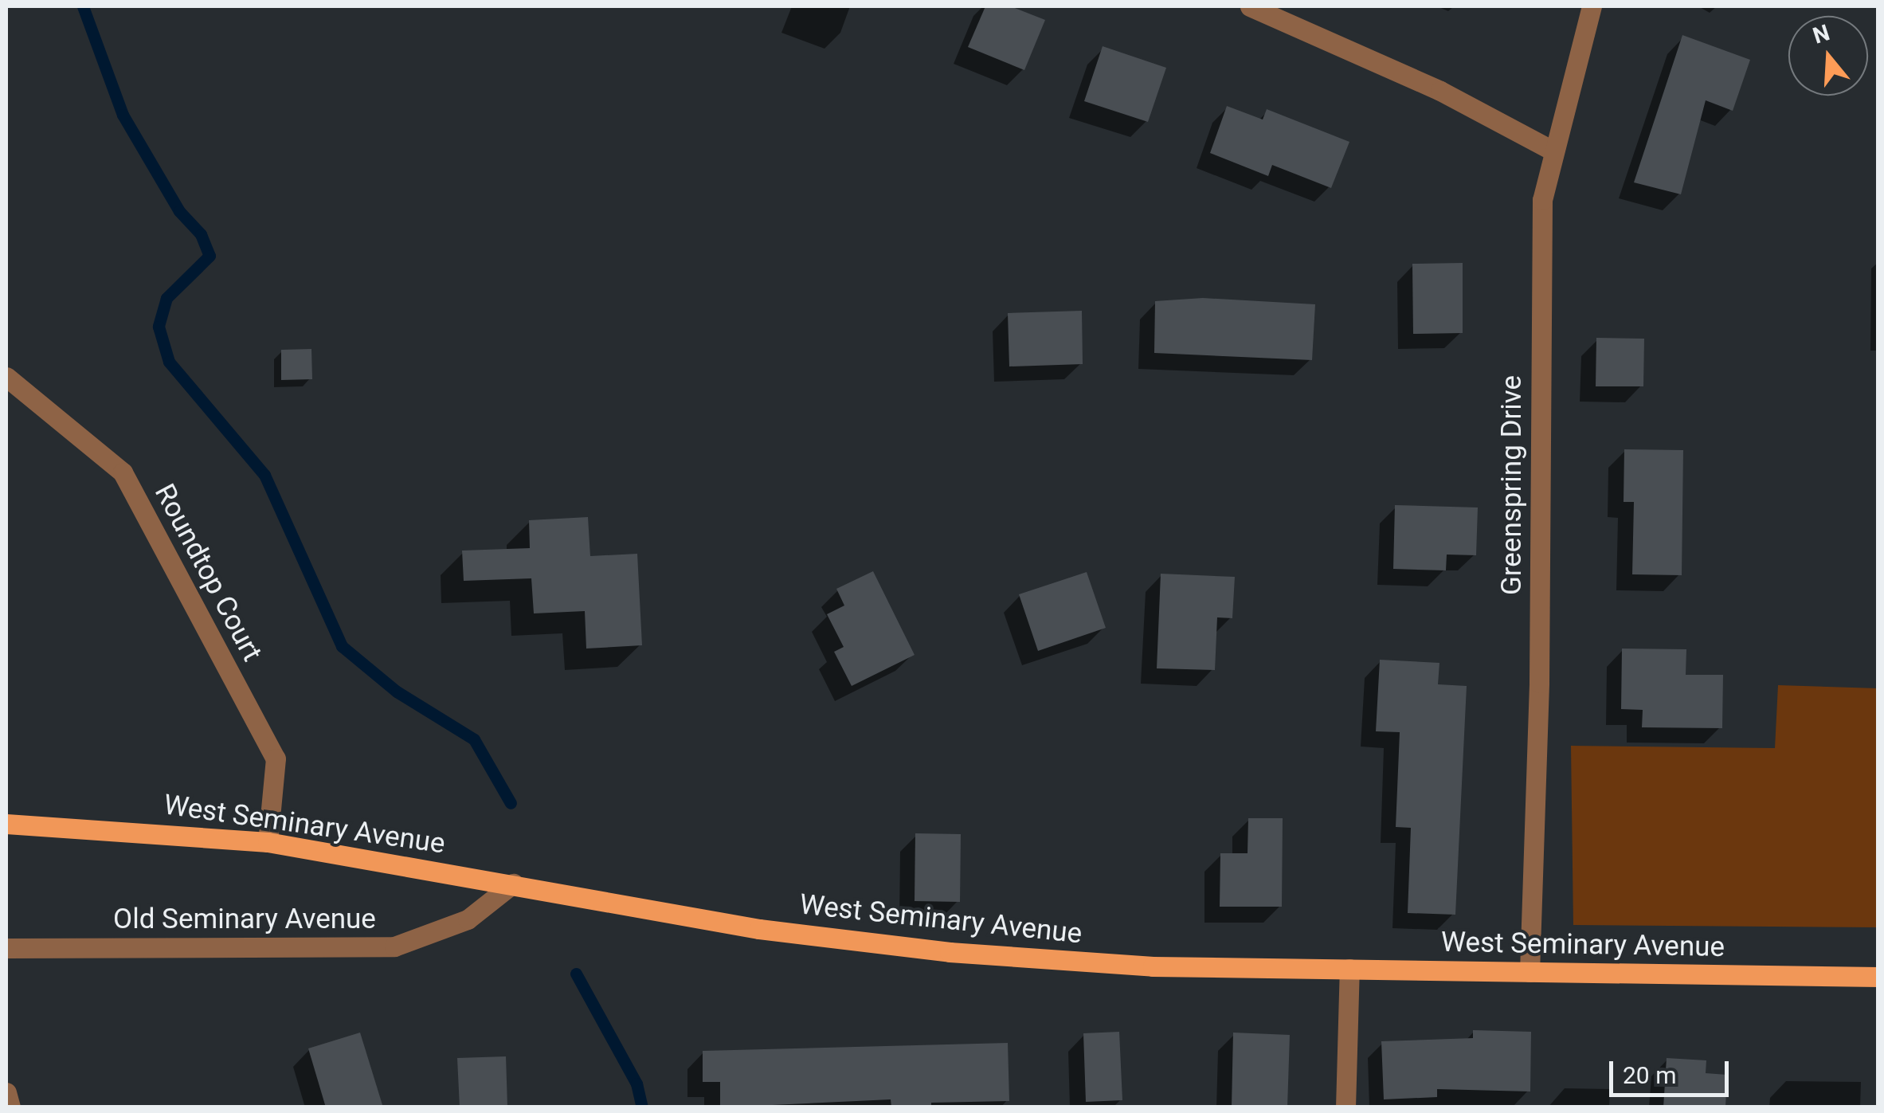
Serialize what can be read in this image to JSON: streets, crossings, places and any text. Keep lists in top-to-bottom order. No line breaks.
{"streets":{"main road":["West Seminary Avenue"],"street":["Greenspring Drive","Roundtop Court","Old Seminary Avenue"]},"crossings":[["Greenspring Drive","West Seminary Avenue"],["Roundtop Court","West Seminary Avenue"],["West Seminary Avenue","Old Seminary Avenue"]],"scale_bar":"20 m","north":"top"}
